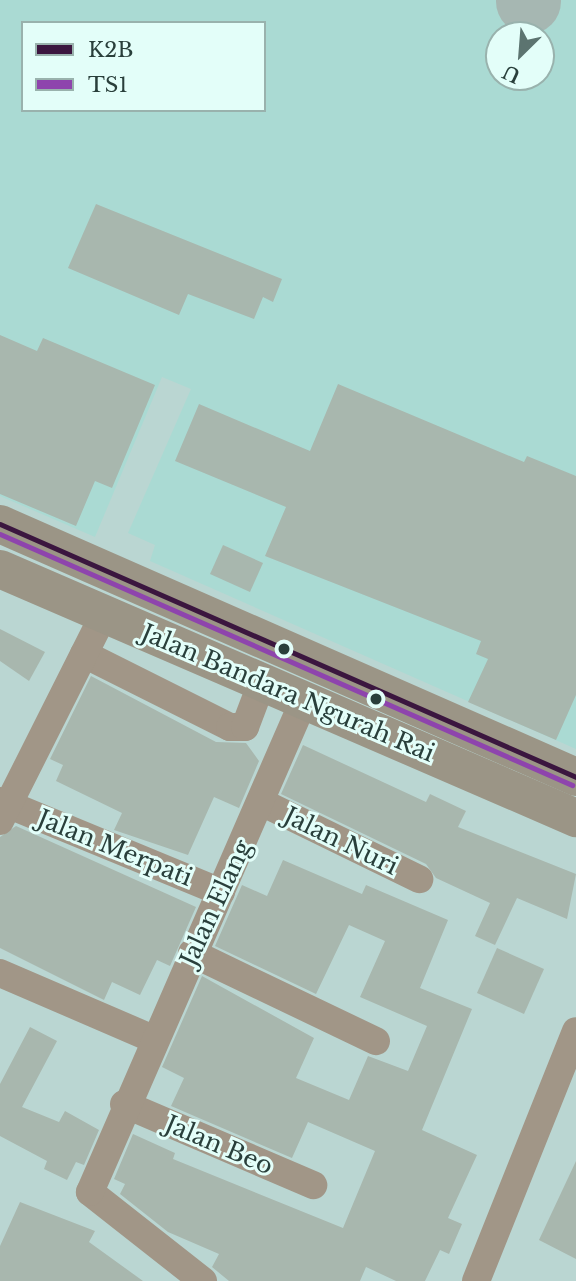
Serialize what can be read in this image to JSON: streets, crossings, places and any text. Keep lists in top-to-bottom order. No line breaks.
{"streets":{"street":["Jalan Bandara Ngurah Rai","Jalan Nuri","Jalan Merpati","Jalan Elang","Jalan Beo"]},"crossings":[["Jalan Bandara Ngurah Rai","Jalan Elang"],["Jalan Nuri","Jalan Elang"],["Jalan Merpati","Jalan Elang"],["Jalan Elang","Jalan Beo"]],"lines":["transit line K2B","transit line TS1"],"legend":["K2B","TS1"],"north":"bottom left"}
